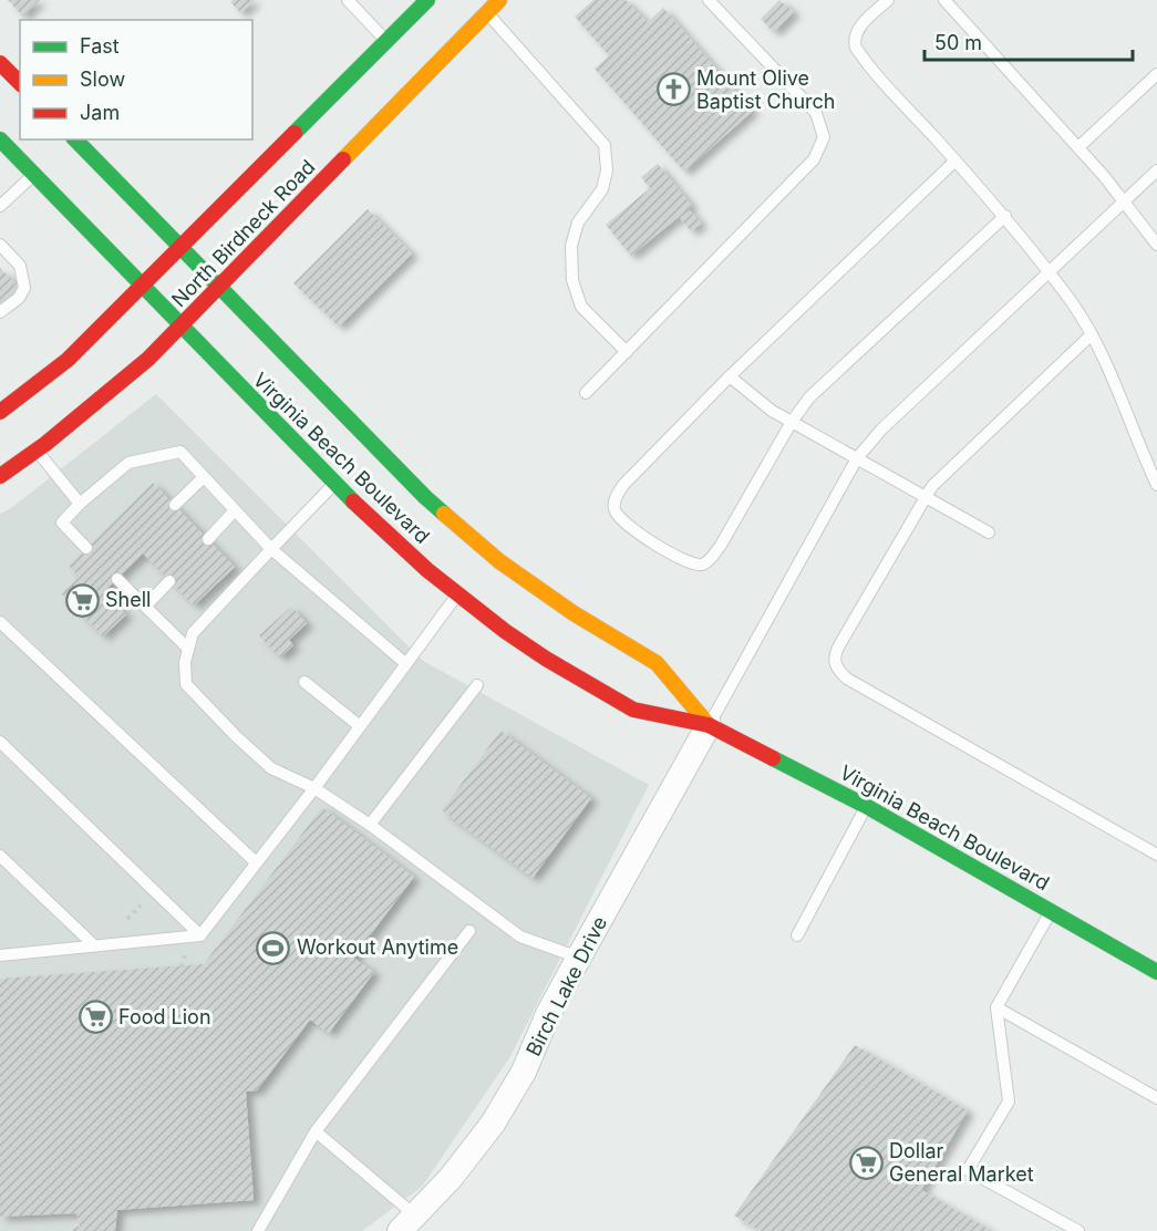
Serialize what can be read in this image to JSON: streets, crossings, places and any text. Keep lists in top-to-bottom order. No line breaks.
{"streets":{"main road":["North Birdneck Road","Virginia Beach Boulevard"],"street":["Birch Lake Drive"]},"crossings":[["North Birdneck Road","Virginia Beach Boulevard"],["Virginia Beach Boulevard","Birch Lake Drive"]],"places":{"church":["Mount Olive Baptist Church"],"supermarket":["Shell","Food Lion","Dollar General Market"],"sports":["Workout Anytime"]},"legend":["Fast","Slow","Jam"],"scale_bar":"50 m"}
